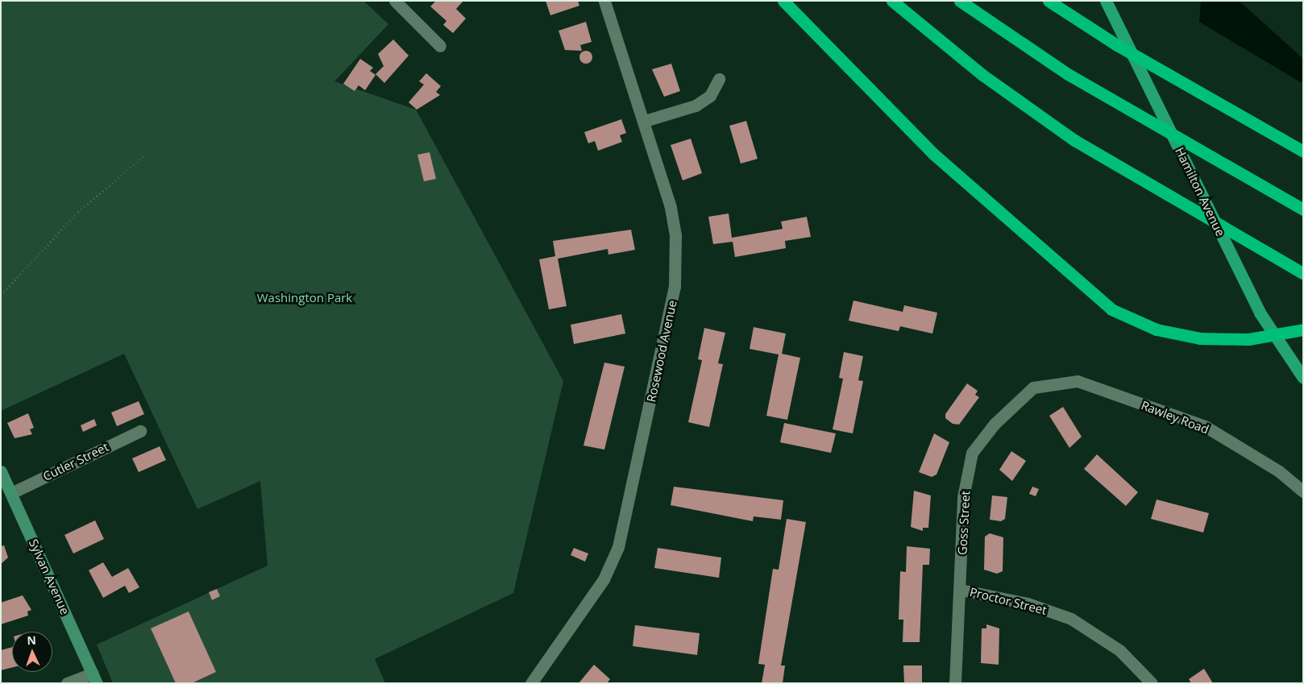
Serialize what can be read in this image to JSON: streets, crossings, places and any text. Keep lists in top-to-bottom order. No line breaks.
{"streets":{"main road":["Hamilton Avenue"],"street":["Rosewood Avenue","Rawley Road","Cutler Street","Goss Street","Sylvan Avenue","Proctor Street"]},"crossings":[["Rawley Road","Goss Street"],["Cutler Street","Sylvan Avenue"],["Goss Street","Proctor Street"]],"parks":["Washington Park"],"north":"top"}
